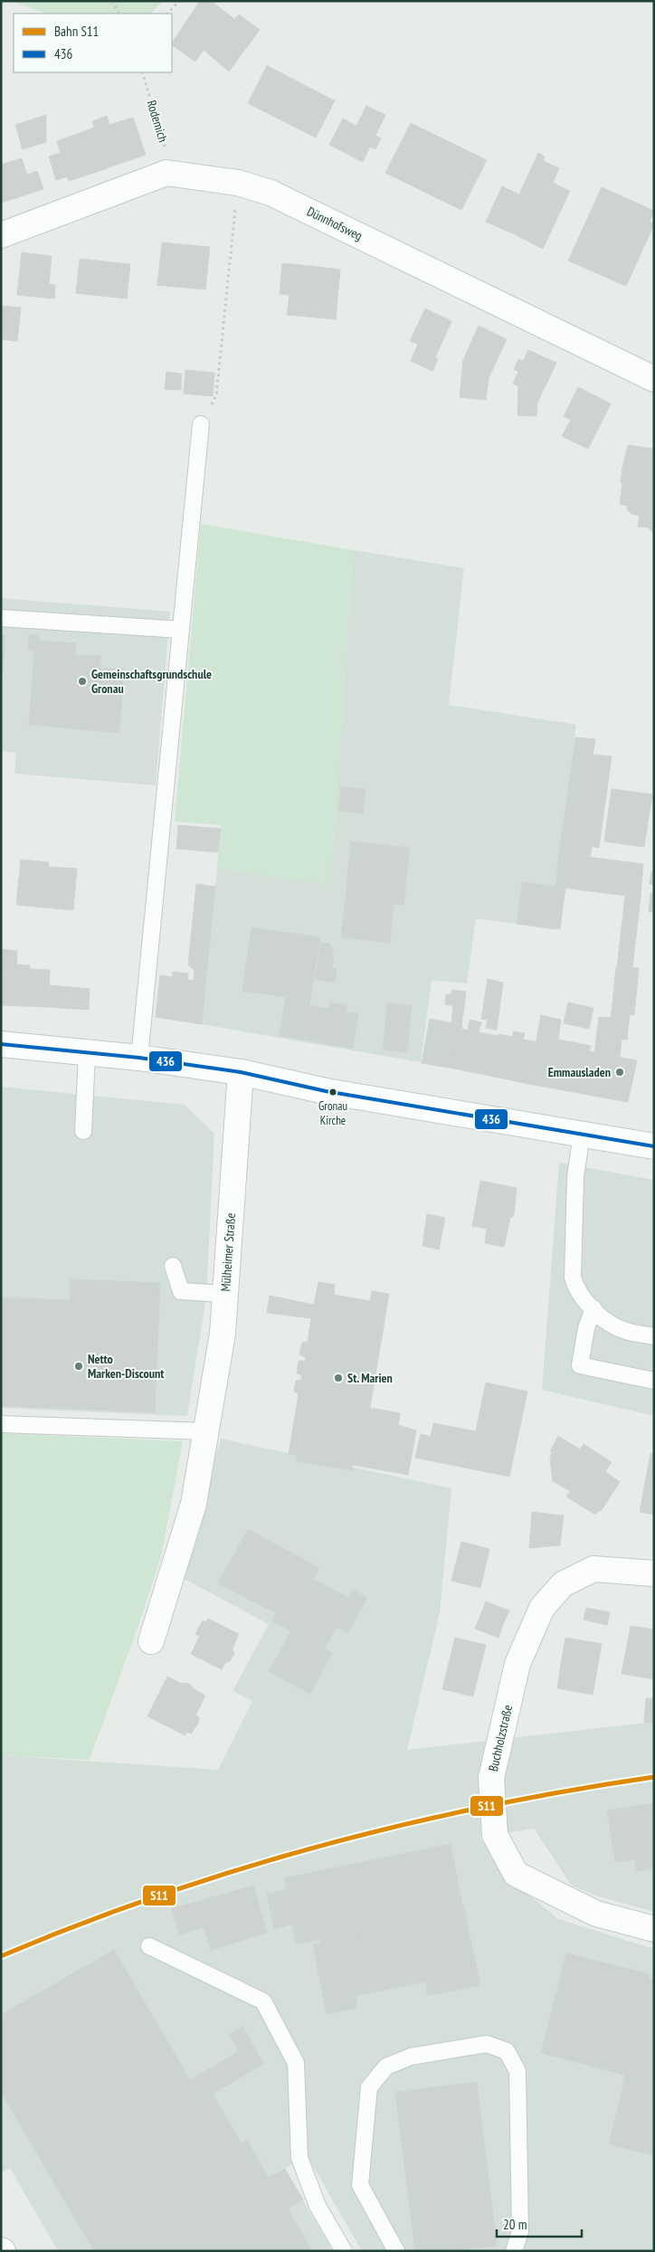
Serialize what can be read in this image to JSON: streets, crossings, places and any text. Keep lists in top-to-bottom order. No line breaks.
{"streets":{"street":["Dünnhofsweg","Mülheimer Straße","Buchholzstraße"],"path":["Rodemich"]},"crossings":[["Rodemich","Dünnhofsweg"]],"places":["Gemeinschaftsgrundschule Gronau","Emmausladen","Gronau Kirche","Netto Marken-Discount","St. Marien"],"lines":["transit line 436","rail line S11"],"legend":["Bahn S11","436"],"scale_bar":"20 m"}
